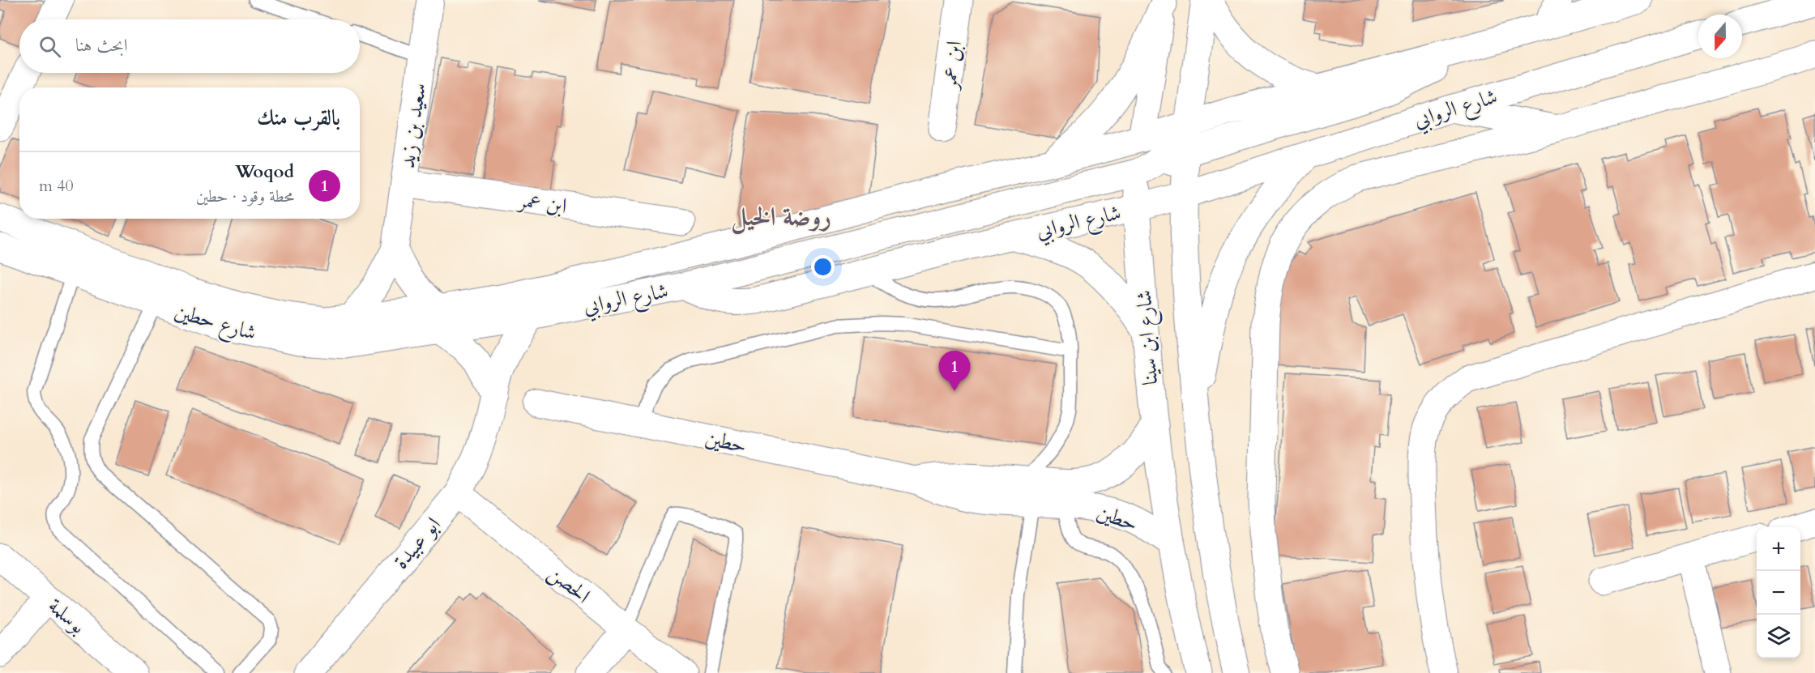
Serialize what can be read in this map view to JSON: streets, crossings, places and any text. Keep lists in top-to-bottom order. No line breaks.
{"streets":{"street":["ابن عمر","شارع الروابي","سعيد بن زيد","شارع حطين","شارع ابن سينا","حطين","ابو عبيدة","الحصن","بوسلمة"]},"crossings":[["ابن عمر","سعيد بن زيد"],["شارع الروابي","سعيد بن زيد"],["شارع الروابي","شارع حطين"],["شارع الروابي","شارع ابن سينا"],["شارع الروابي","ابو عبيدة"],["سعيد بن زيد","شارع حطين"],["شارع ابن سينا","حطين"],["ابو عبيدة","الحصن"]],"districts":["روضة الخيل"],"north":"bottom","page":{"search":"ابحث هنا","heading":"بالقرب منك","list":[{"mark":"1","name":"Woqod","note":"محطة وقود · حطين","value":"40 m"}],"pins":"1","map_buttons":["+","−"]}}
